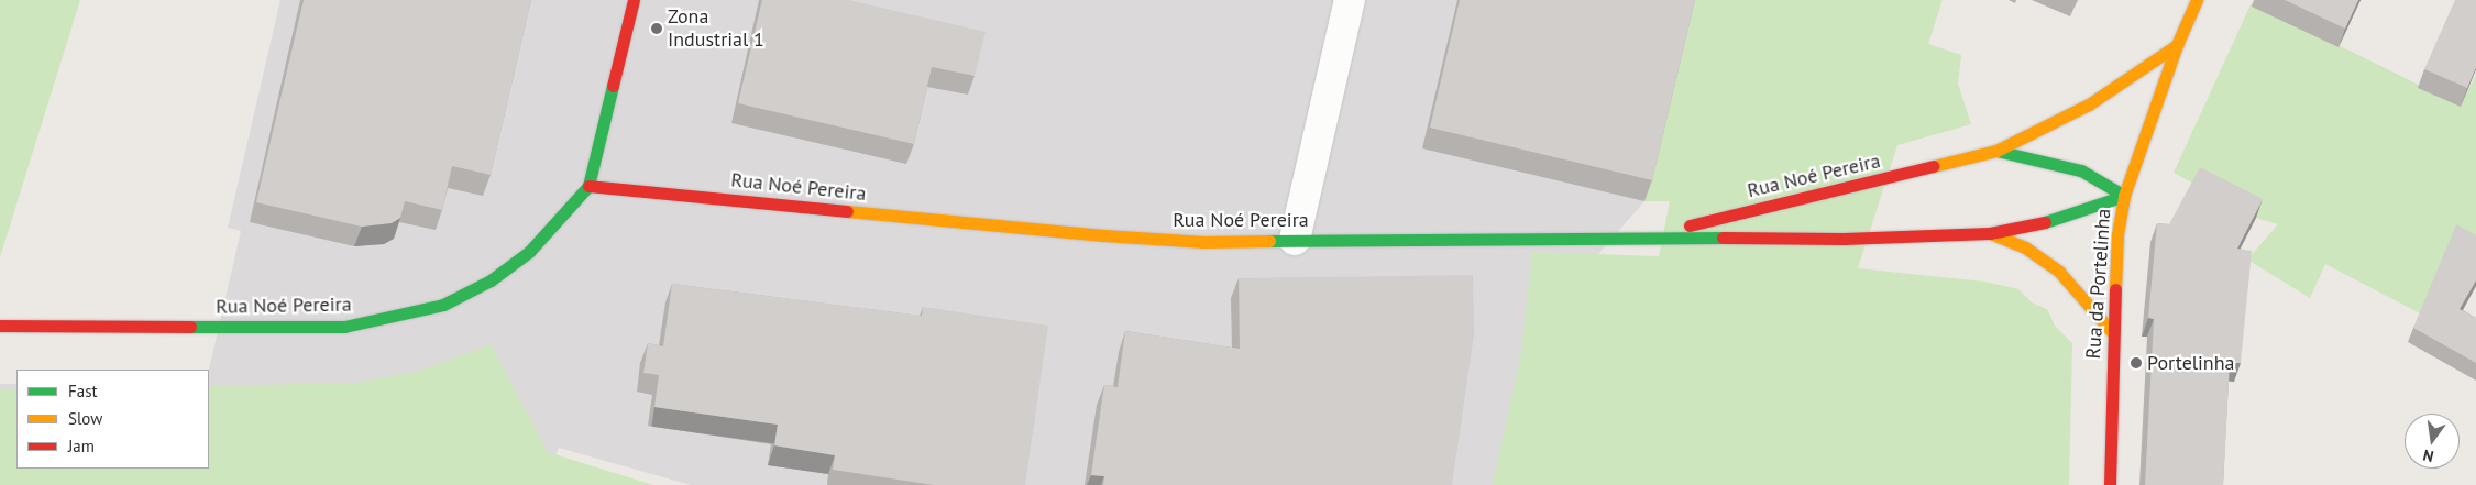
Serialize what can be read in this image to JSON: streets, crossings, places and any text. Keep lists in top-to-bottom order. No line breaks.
{"streets":{"street":["Rua Noé Pereira","Rua da Portelinha"]},"crossings":[["Rua Noé Pereira","Rua da Portelinha"]],"places":["Zona Industrial 1","Portelinha"],"legend":["Fast","Slow","Jam"],"north":"bottom"}
